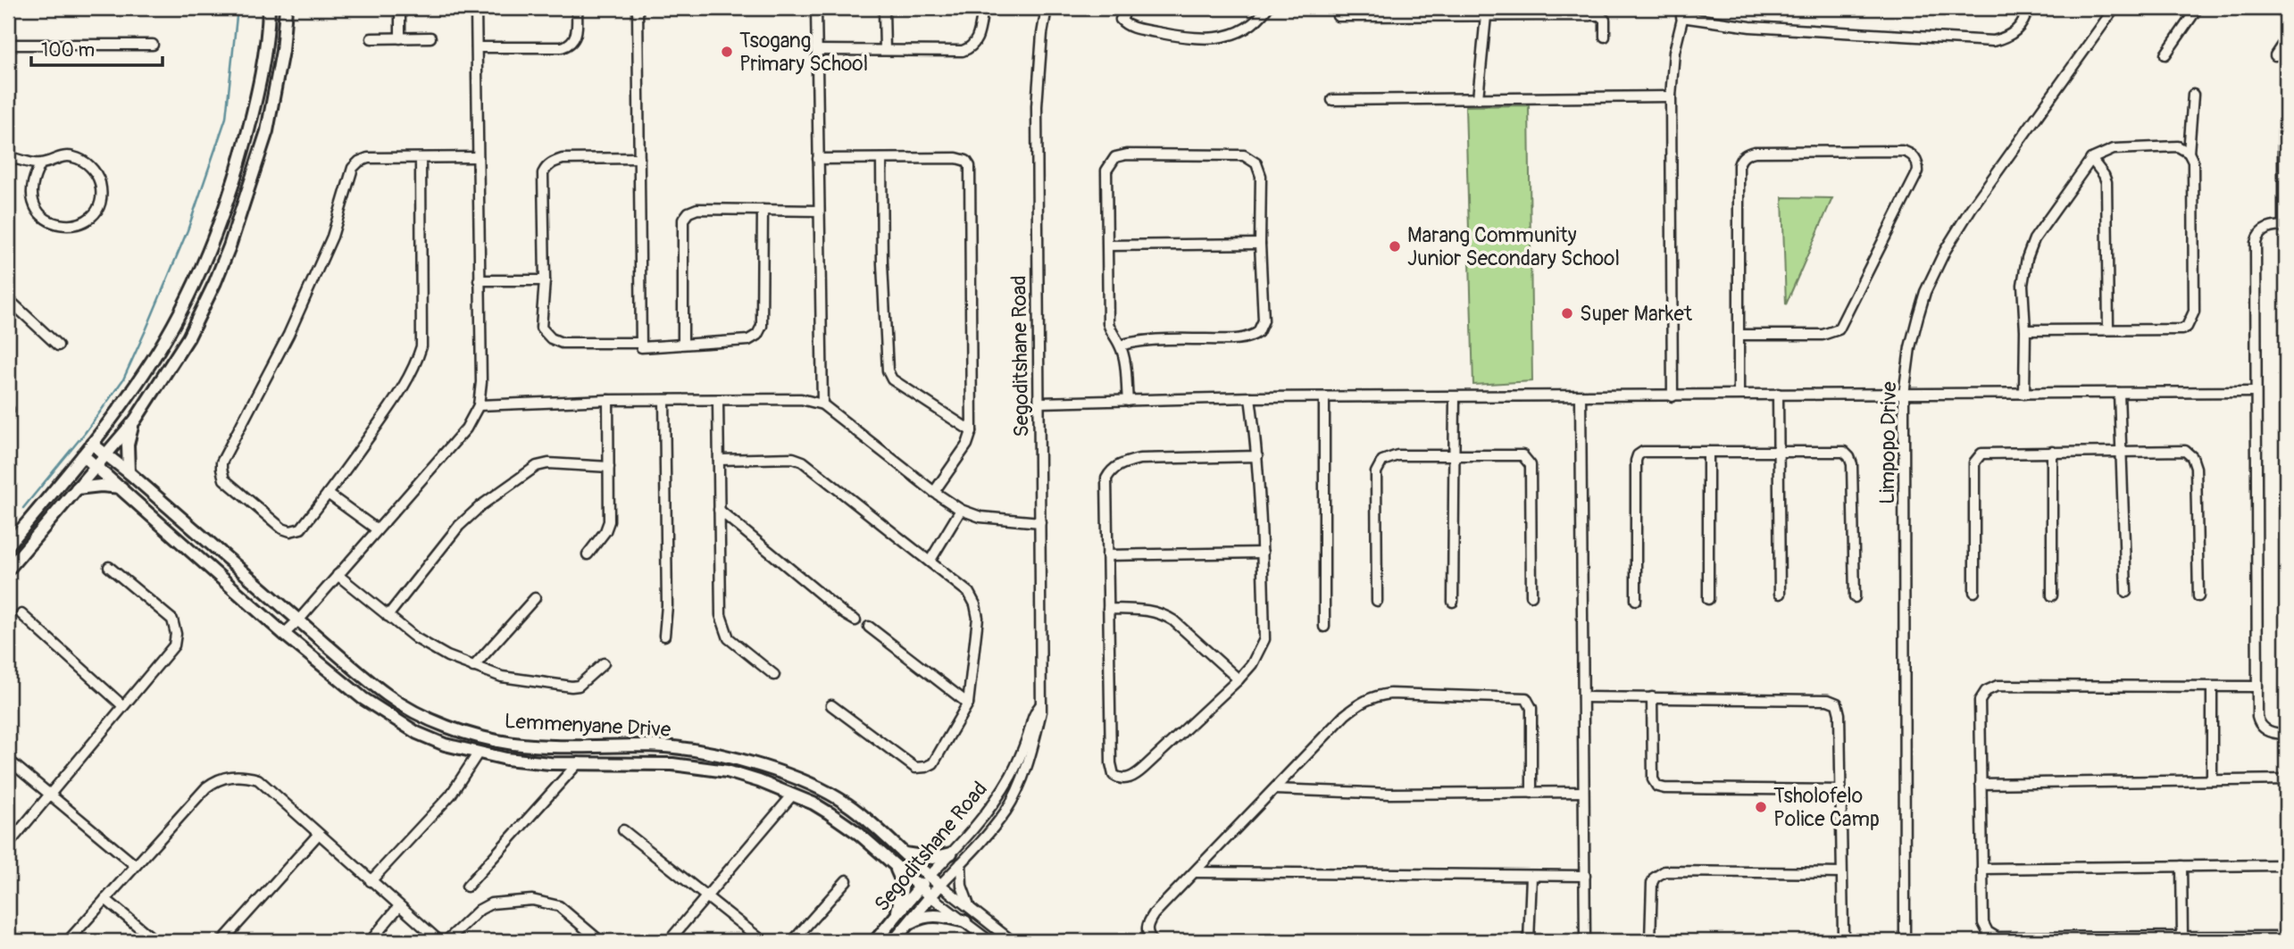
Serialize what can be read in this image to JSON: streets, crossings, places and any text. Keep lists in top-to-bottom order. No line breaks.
{"streets":{"main road":["Segoditshane Road","Lemmenyane Drive"],"street":["Limpopo Drive"]},"crossings":[["Segoditshane Road","Lemmenyane Drive"]],"places":["Tsogang Primary School","Marang Community Junior Secondary School","Super Market","Tsholofelo Police Camp"],"scale_bar":"100 m"}
